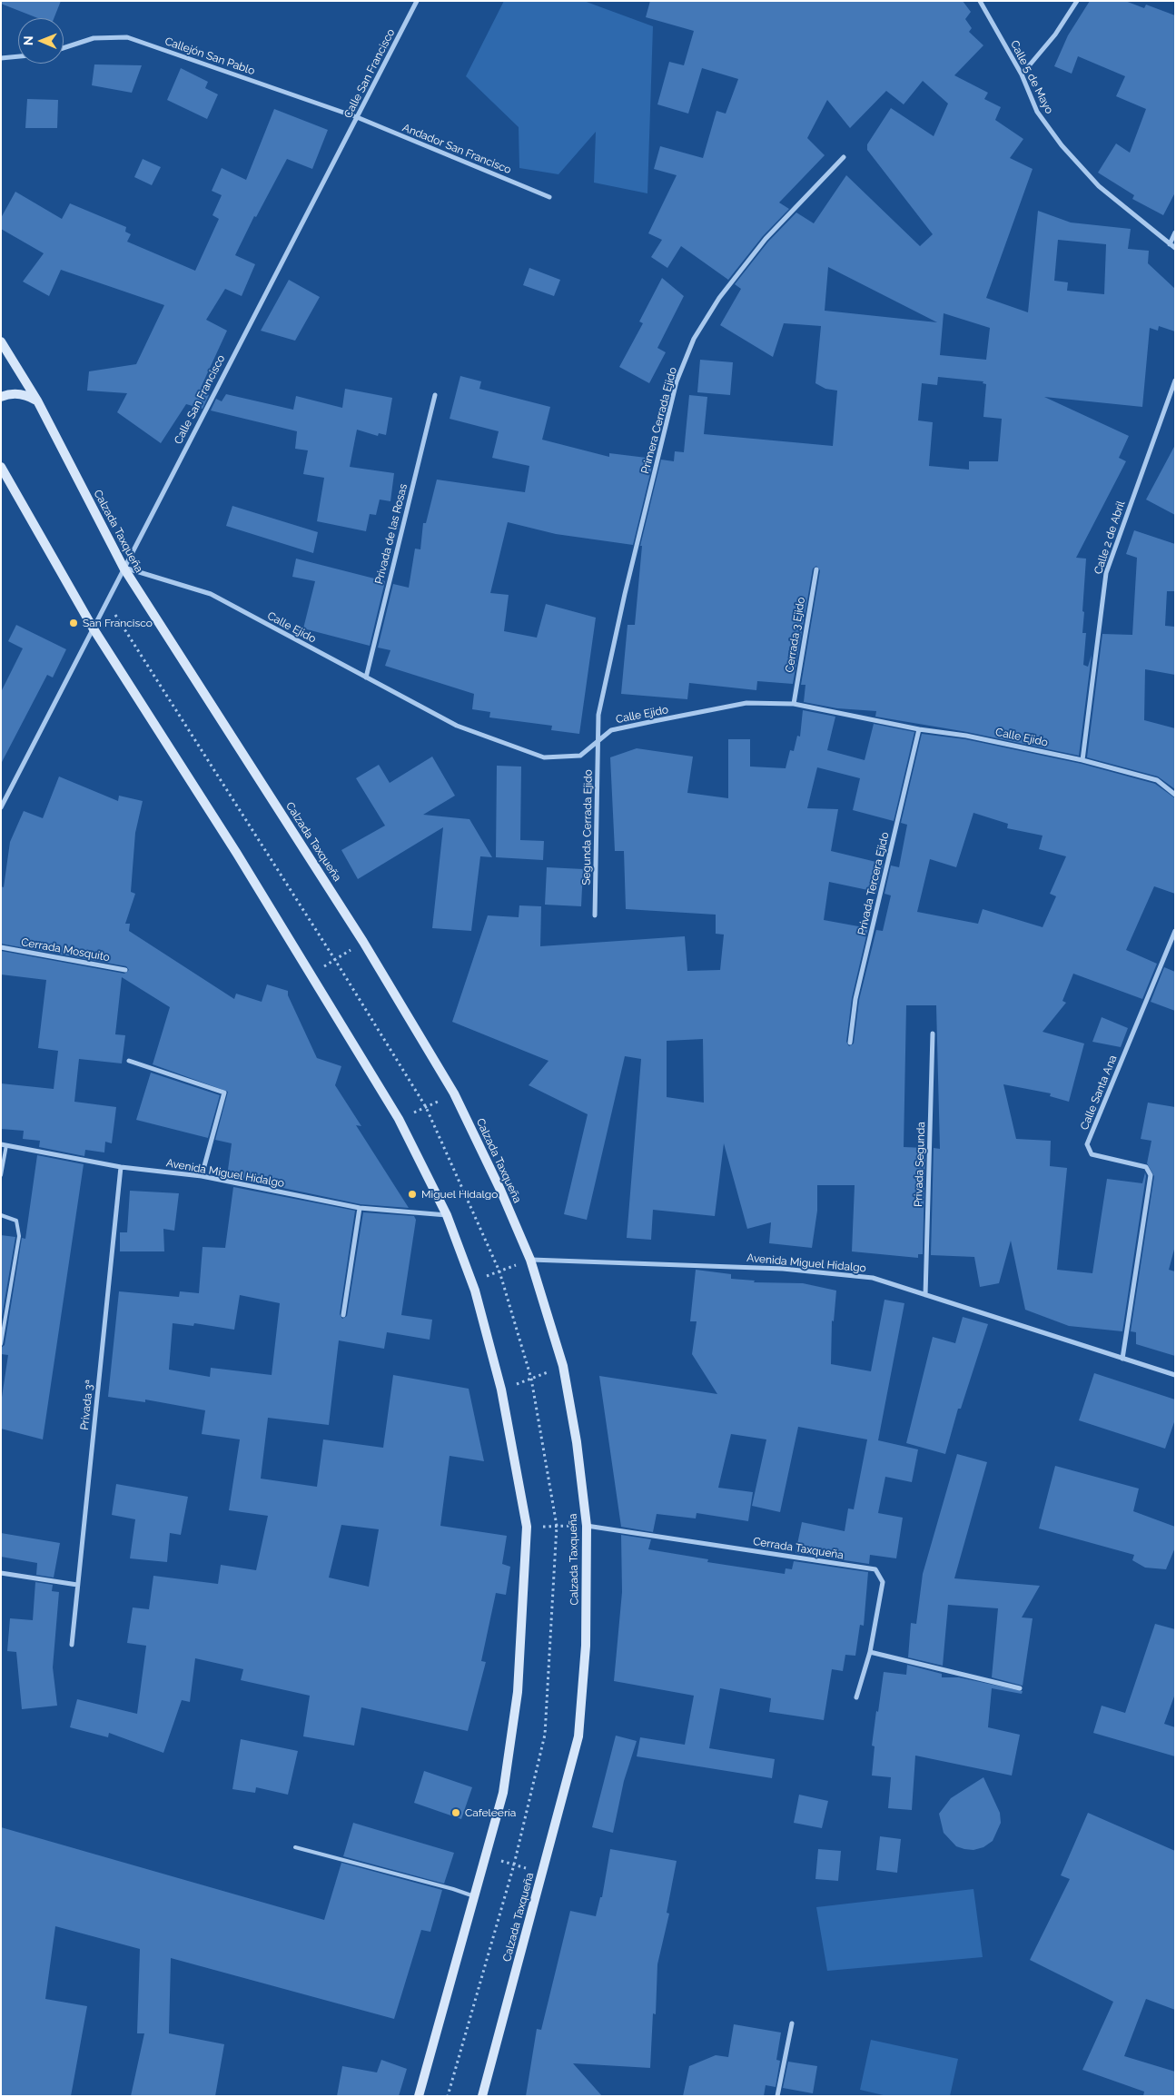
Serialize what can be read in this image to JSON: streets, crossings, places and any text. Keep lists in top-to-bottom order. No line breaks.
{"streets":{"main road":["Calzada Taxqueña"],"street":["Callejón San Pablo","Calle San Francisco","Calle 5 de Mayo","Andador San Francisco","Primera Cerrada Ejido","Privada de las Rosas","Calle 2 de Abril","Calle Ejido","Cerrada 3 Ejido","Segunda Cerrada Ejido","Privada Tercera Ejido","Cerrada Mosquito","Calle Santa Ana","Privada Segunda","Avenida Miguel Hidalgo","Privada 3ª","Cerrada Taxqueña"]},"crossings":[["Callejón San Pablo","Calle San Francisco"],["Callejón San Pablo","Andador San Francisco"],["Calle San Francisco","Andador San Francisco"],["Calle San Francisco","Calzada Taxqueña"],["Calle San Francisco","Calle Ejido"],["Primera Cerrada Ejido","Calle Ejido"],["Primera Cerrada Ejido","Segunda Cerrada Ejido"],["Calzada Taxqueña","Calle Ejido"],["Calzada Taxqueña","Avenida Miguel Hidalgo"],["Calzada Taxqueña","Cerrada Taxqueña"],["Privada de las Rosas","Calle Ejido"],["Calle 2 de Abril","Calle Ejido"],["Calle Ejido","Cerrada 3 Ejido"],["Calle Ejido","Segunda Cerrada Ejido"],["Calle Ejido","Privada Tercera Ejido"],["Calle Santa Ana","Avenida Miguel Hidalgo"],["Privada Segunda","Avenida Miguel Hidalgo"],["Avenida Miguel Hidalgo","Privada 3ª"]],"places":["San Francisco","Miguel Hidalgo","Cafeleería"],"north":"left"}
